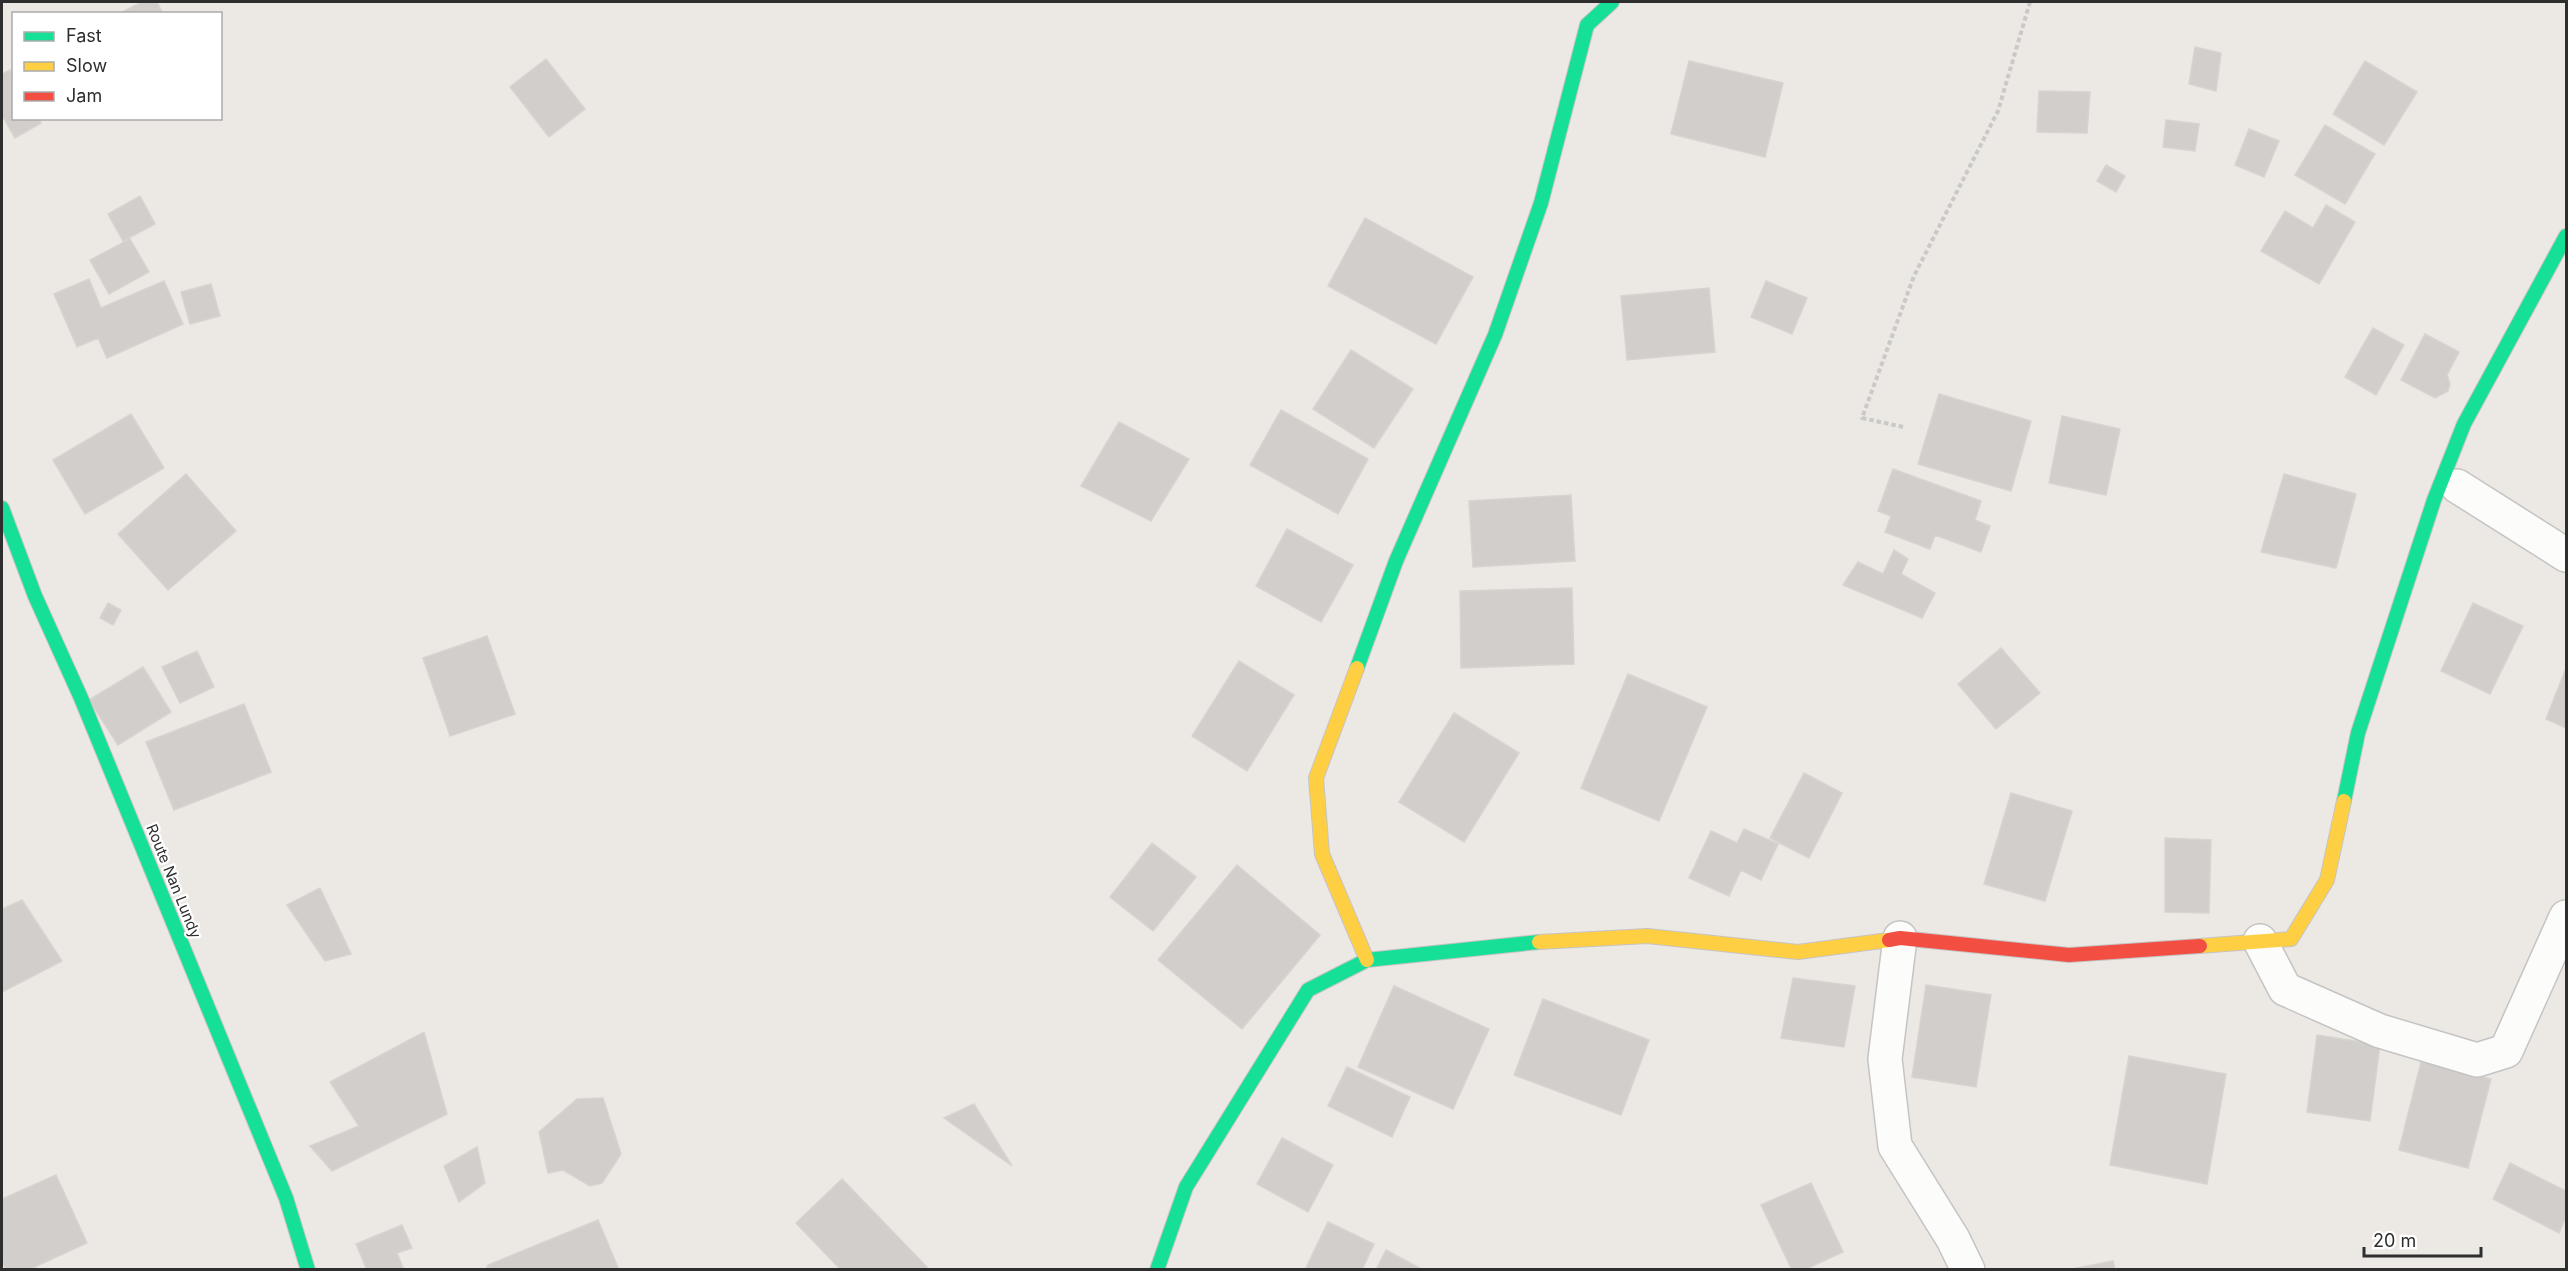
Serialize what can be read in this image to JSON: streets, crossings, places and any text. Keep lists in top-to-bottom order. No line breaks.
{"streets":{"street":["Route Nan Lundy"]},"legend":["Fast","Slow","Jam"],"scale_bar":"20 m"}
